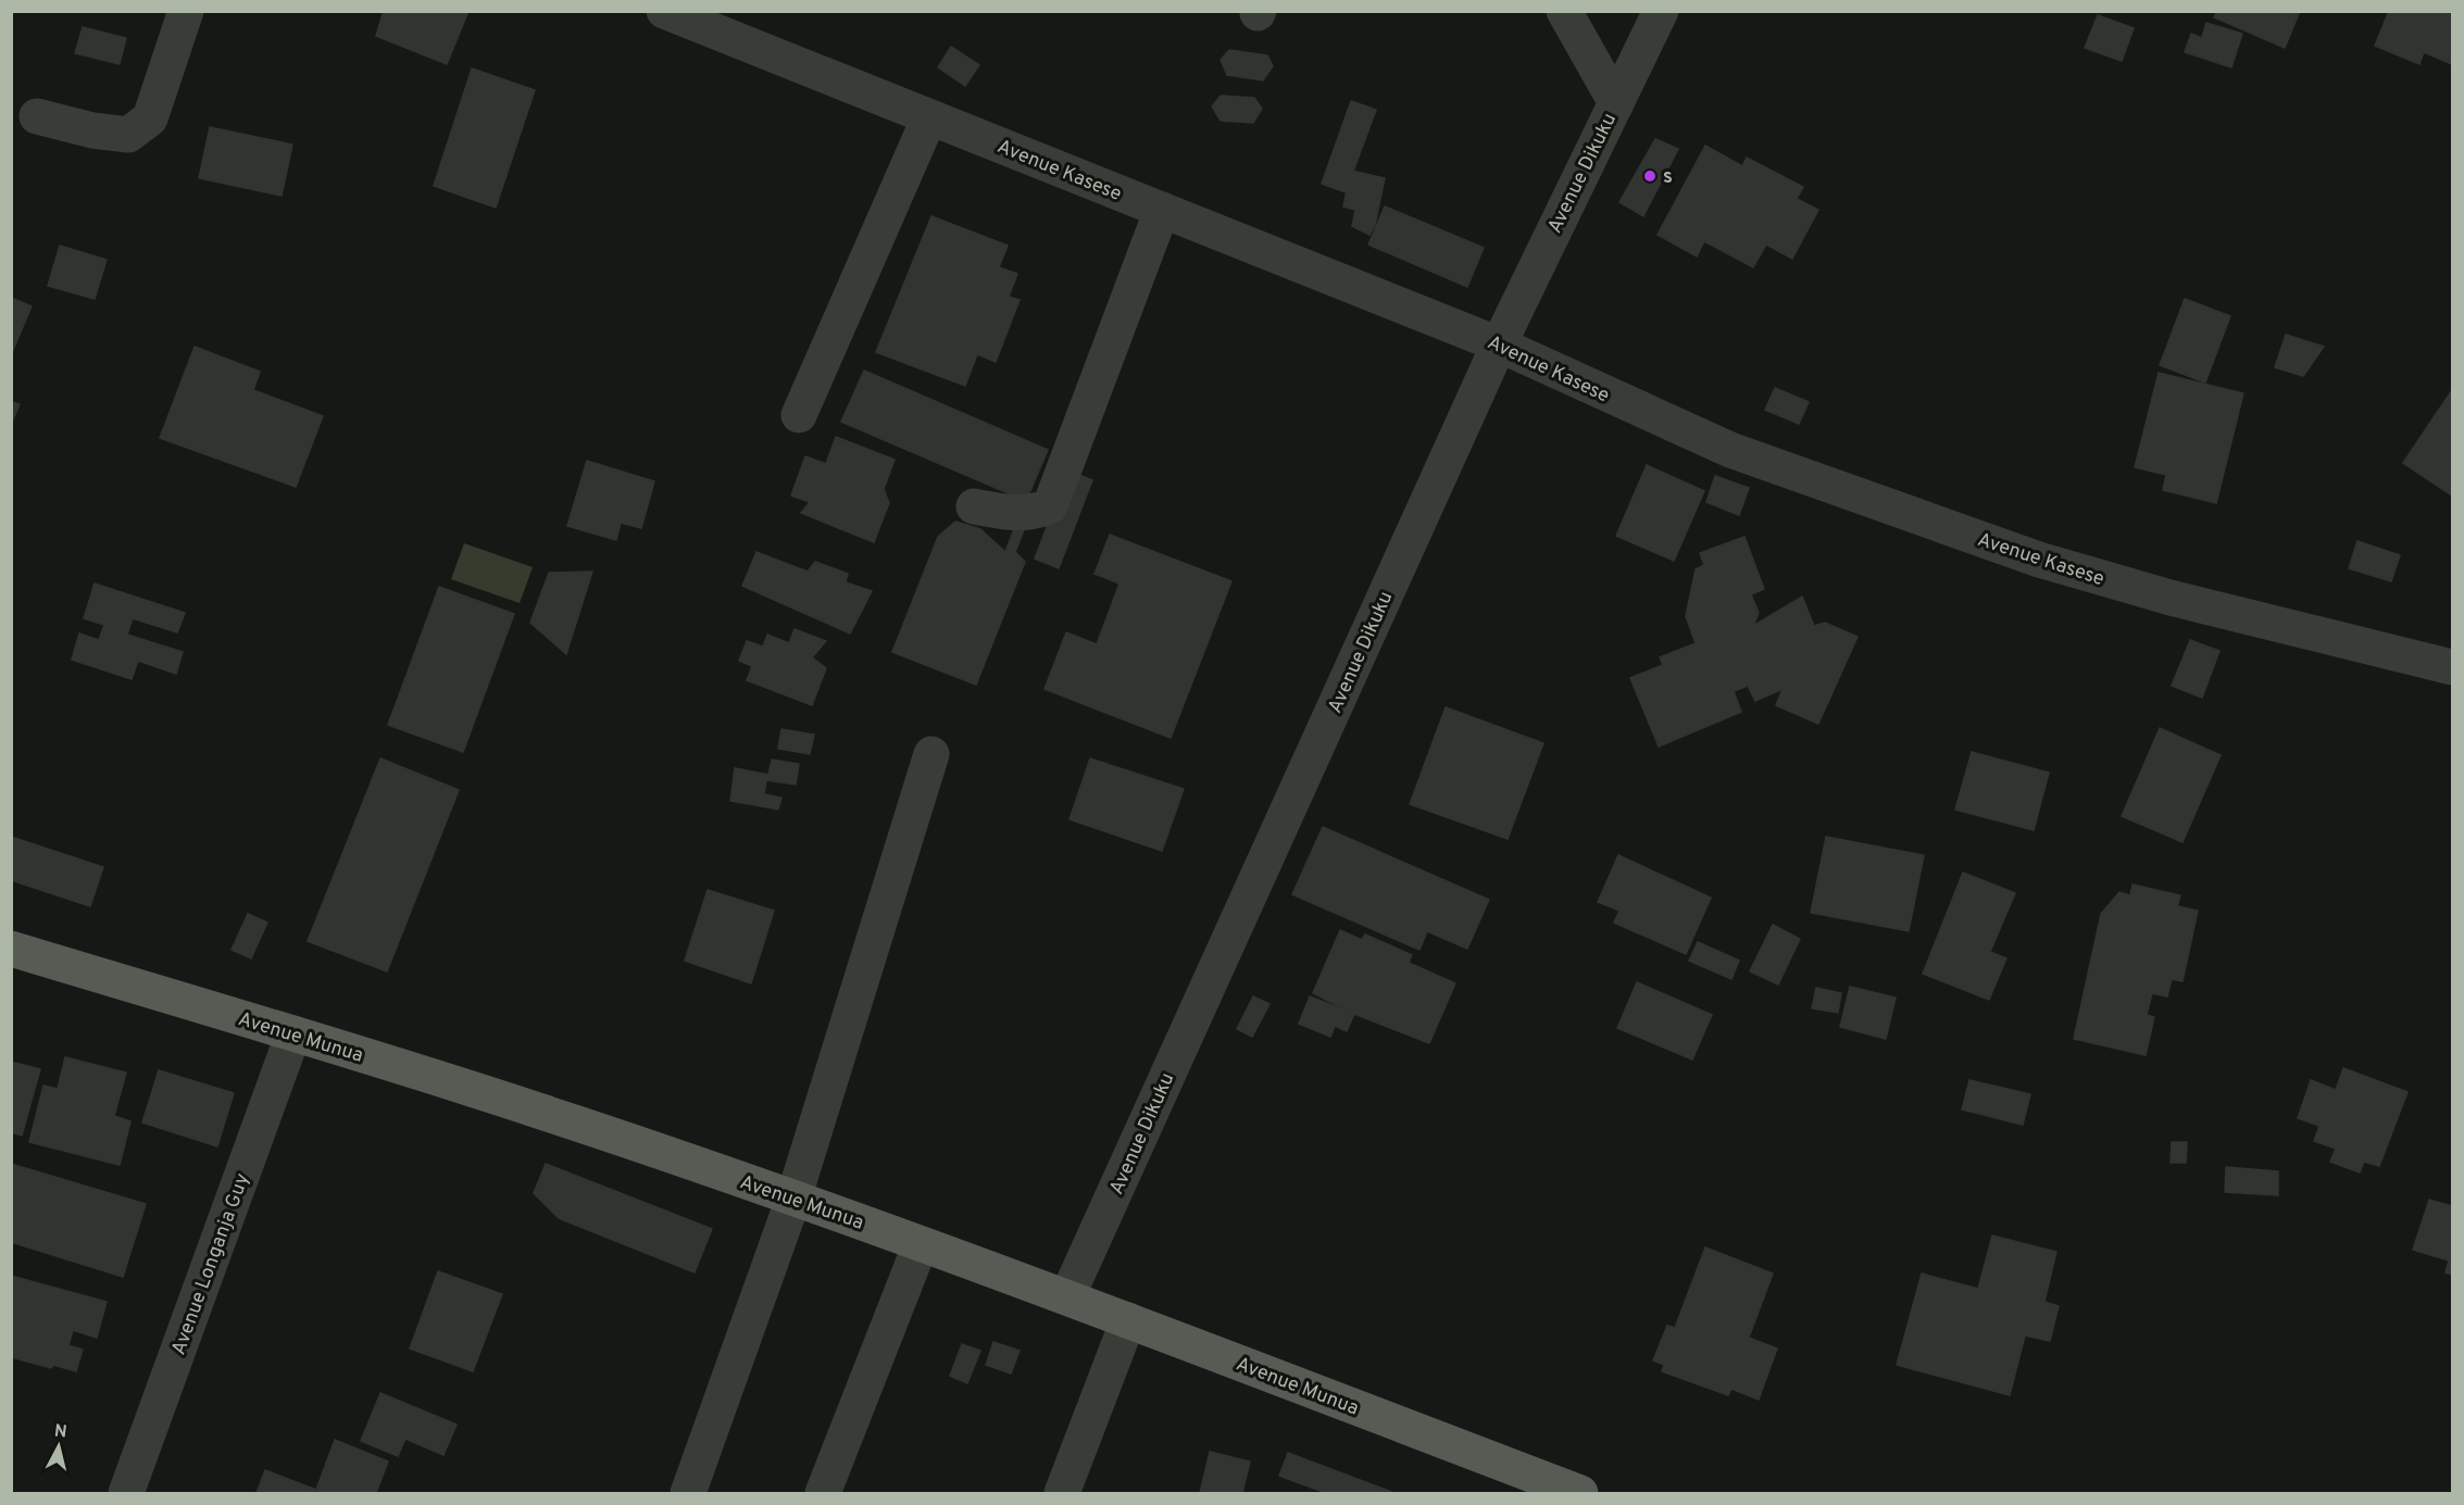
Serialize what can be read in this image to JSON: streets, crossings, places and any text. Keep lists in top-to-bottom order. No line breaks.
{"streets":{"main road":["Avenue Munua"],"street":["Avenue Kasese","Avenue Dikuku","Avenue Longanja Guy"]},"crossings":[["Avenue Kasese","Avenue Dikuku"],["Avenue Dikuku","Avenue Munua"],["Avenue Munua","Avenue Longanja Guy"]],"places":["s"],"north":"top"}
